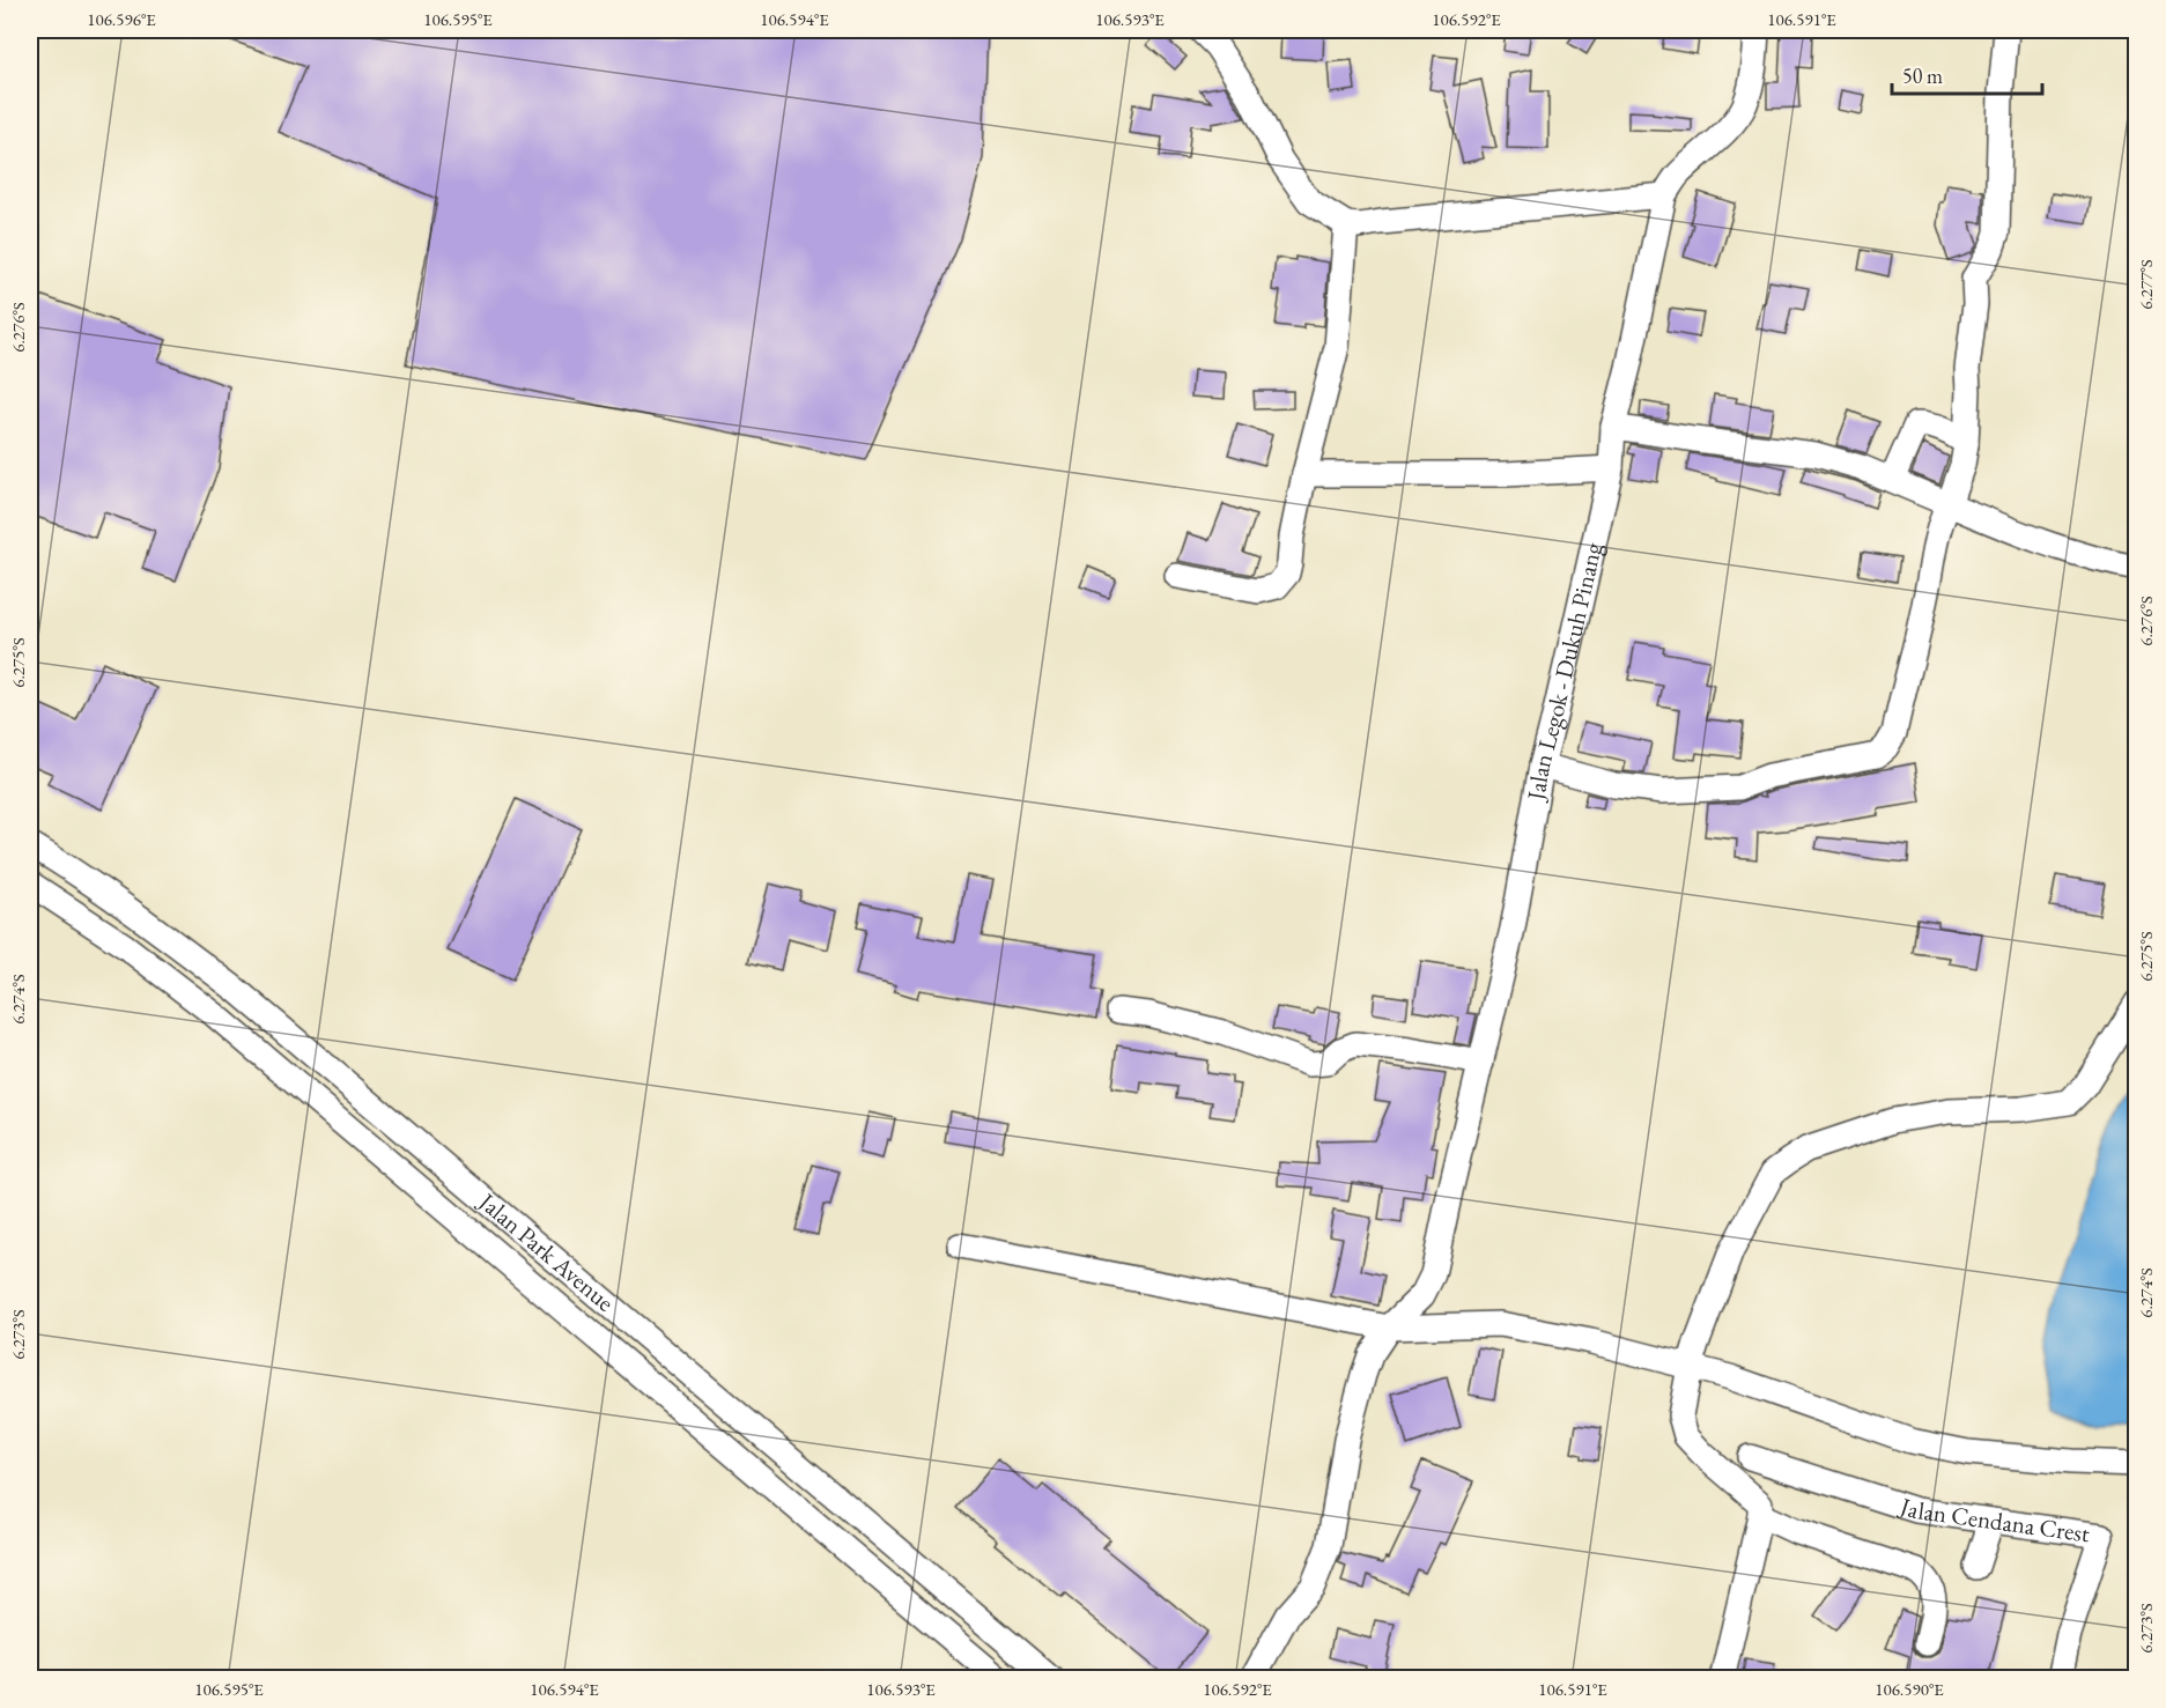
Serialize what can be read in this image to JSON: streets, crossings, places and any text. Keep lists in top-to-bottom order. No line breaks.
{"streets":{"street":["Jalan Legok - Dukuh Pinang","Jalan Park Avenue","Jalan Cendana Crest"]},"scale_bar":"50 m","coordinates":["106.596°E","106.595°E","106.594°E","106.593°E","106.592°E","106.591°E","6.277°S","6.276°S","6.275°S","6.274°S","6.273°S","106.590°E"]}
